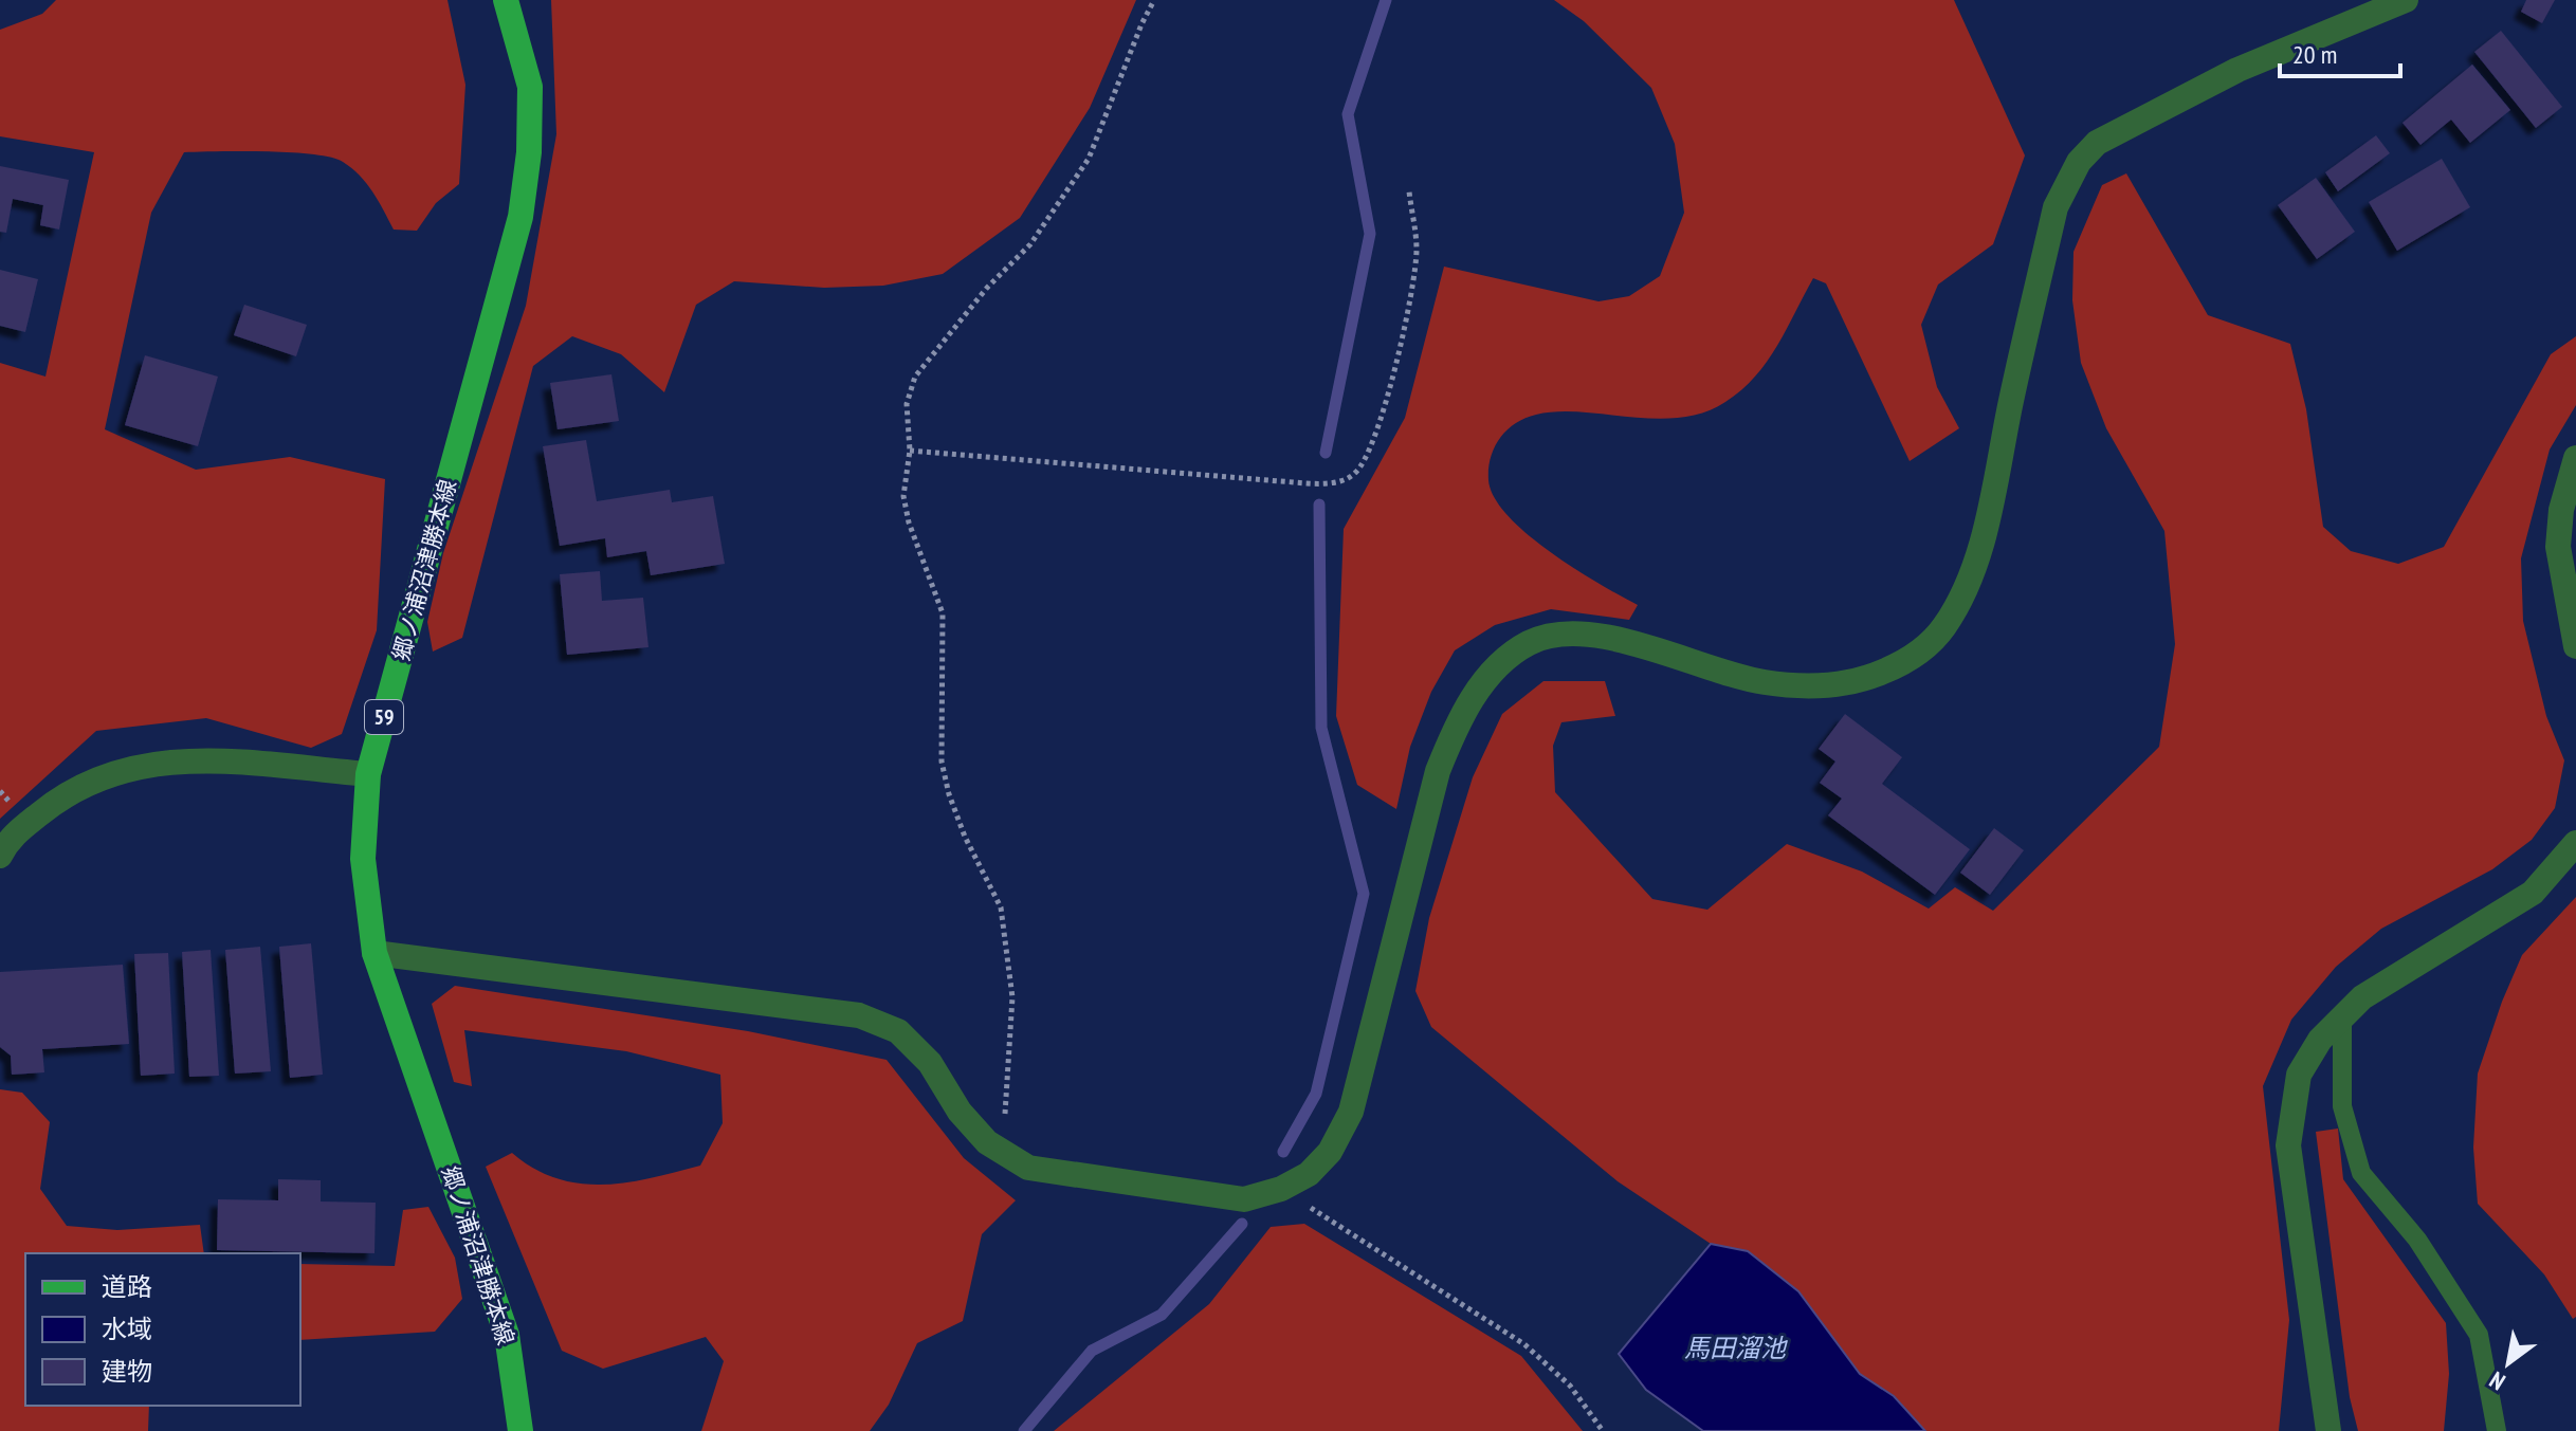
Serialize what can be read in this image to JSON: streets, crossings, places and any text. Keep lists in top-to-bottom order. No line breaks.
{"streets":{"main road":["郷ノ浦沼津勝本線","59"]},"water":["馬田溜池"],"legend":["道路","水域","建物"],"scale_bar":"20 m","north":"bottom left"}
